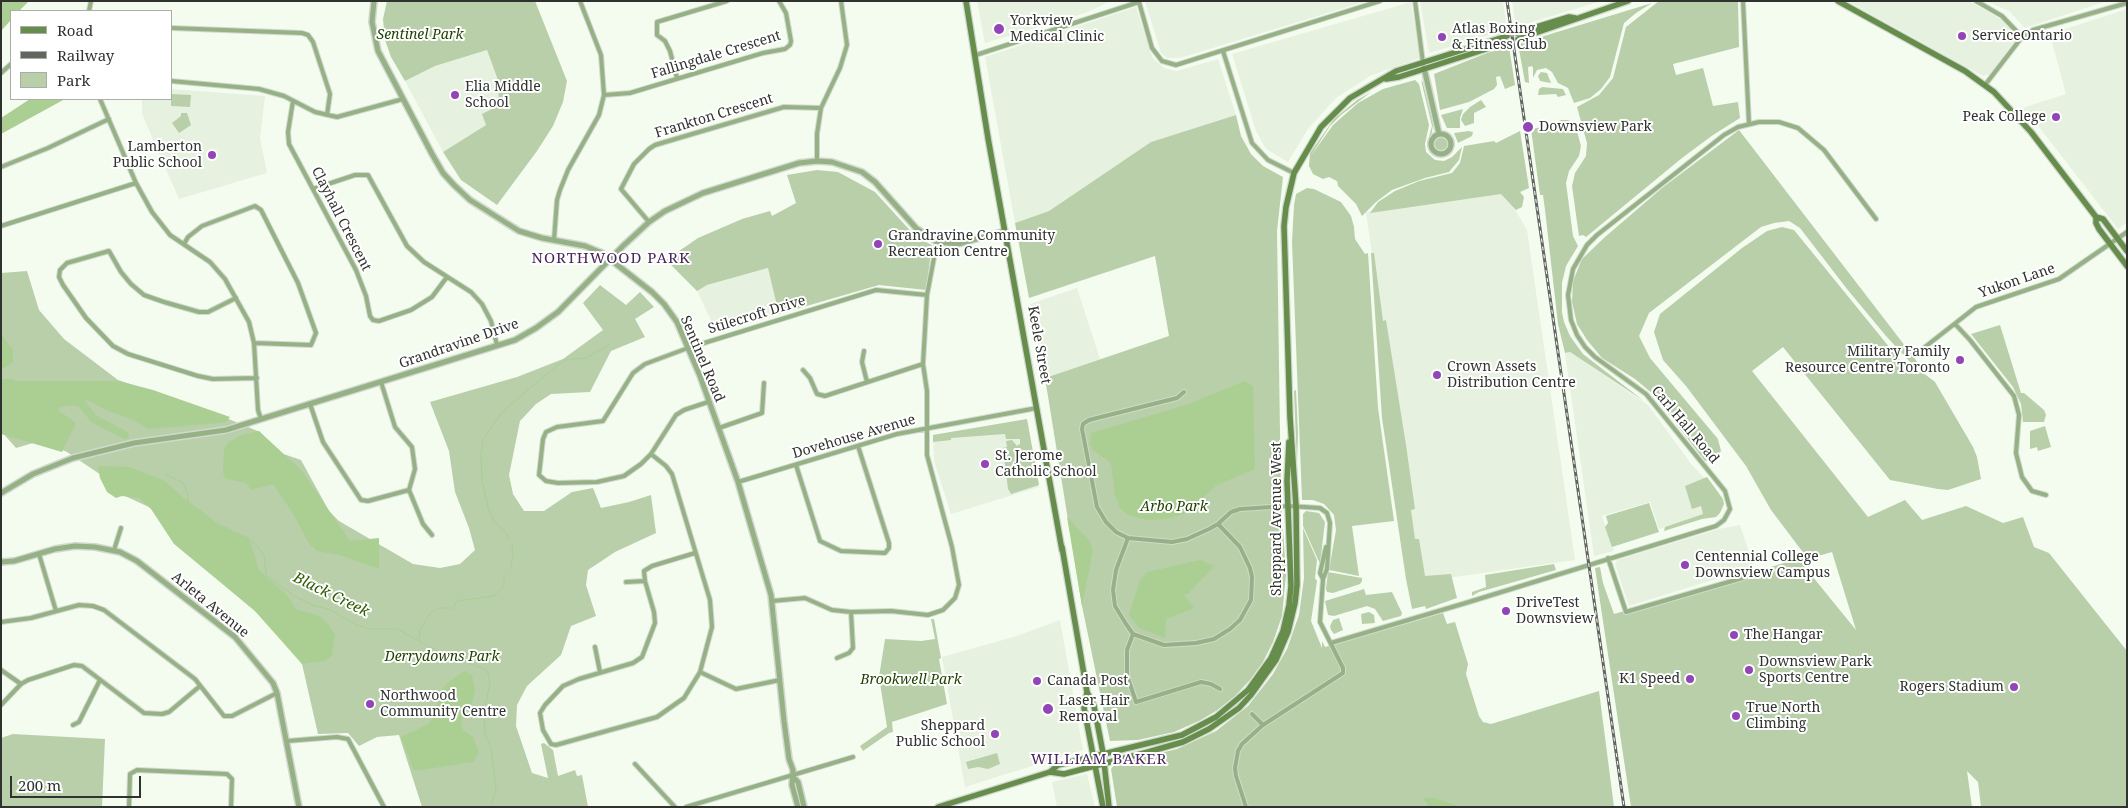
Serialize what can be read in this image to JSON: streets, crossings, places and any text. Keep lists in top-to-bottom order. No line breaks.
{"streets":{"main road":["Keele Street","Sheppard Avenue West"],"street":["Fallingdale Crescent","Frankton Crescent","Clayhall Crescent","Yukon Lane","Stilecroft Drive","Grandravine Drive","Sentinel Road","Carl Hall Road","Dovehouse Avenue","Arleta Avenue"]},"crossings":[["Frankton Crescent","Grandravine Drive"],["Stilecroft Drive","Sentinel Road"],["Grandravine Drive","Sentinel Road"],["Keele Street","Dovehouse Avenue"],["Sentinel Road","Dovehouse Avenue"]],"districts":["NORTHWOOD PARK","WILLIAM BAKER"],"water":["Black Creek"],"parks":["Sentinel Park","Arbo Park","Derrydowns Park","Brookwell Park"],"places":["Yorkview Medical Clinic","ServiceOntario","Atlas Boxing & Fitness Club","Elia Middle School","Peak College","Downsview Park","Lamberton Public School","Grandravine Community Recreation Centre","Military Family Resource Centre Toronto","Crown Assets Distribution Centre","St. Jerome Catholic School","Centennial College Downsview Campus","DriveTest Downsview","The Hangar","Downsview Park Sports Centre","K1 Speed","Canada Post","Rogers Stadium","Northwood Community Centre","Laser Hair Removal","True North Climbing","Sheppard Public School"],"legend":["Road","Railway","Park"],"scale_bar":"200 m"}
